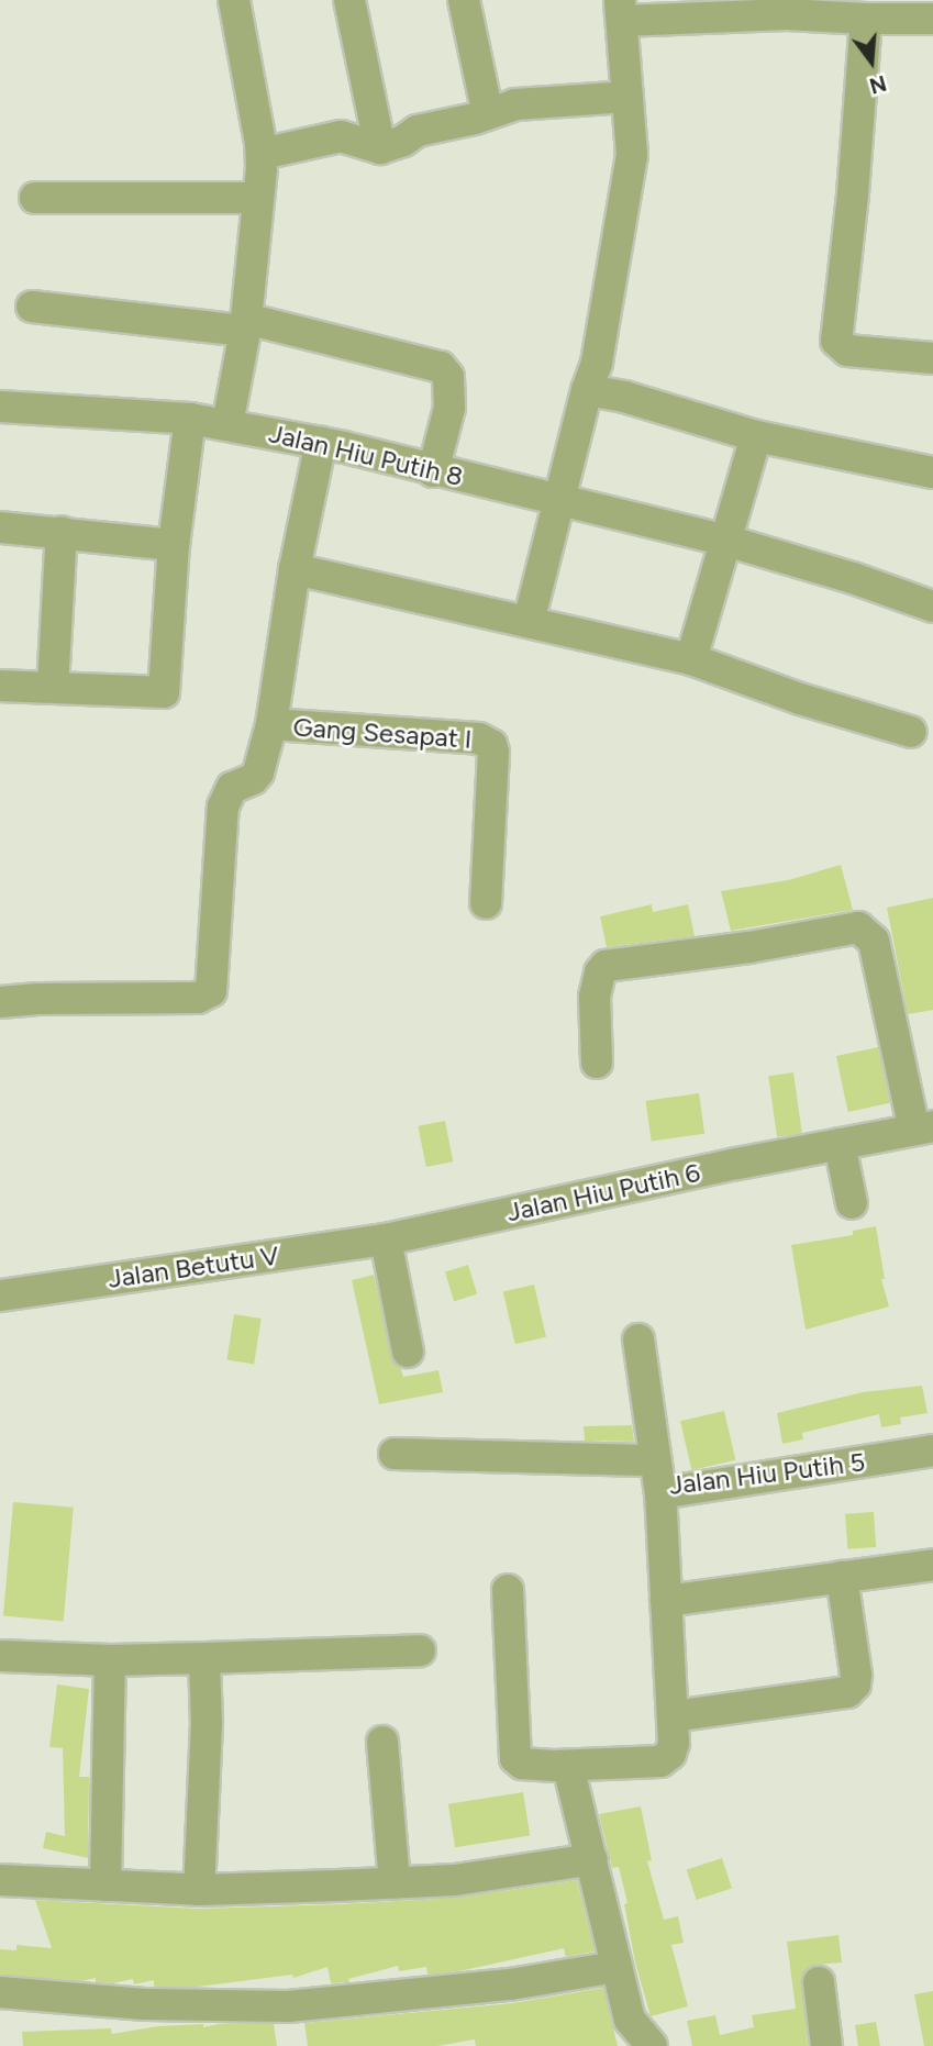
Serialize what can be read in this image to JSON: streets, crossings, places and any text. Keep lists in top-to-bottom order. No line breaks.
{"streets":{"street":["Jalan Hiu Putih 8","Gang Sesapat I","Jalan Hiu Putih 6","Jalan Betutu V","Jalan Hiu Putih 5"]},"crossings":[["Jalan Hiu Putih 6","Jalan Betutu V"]],"north":"bottom"}
